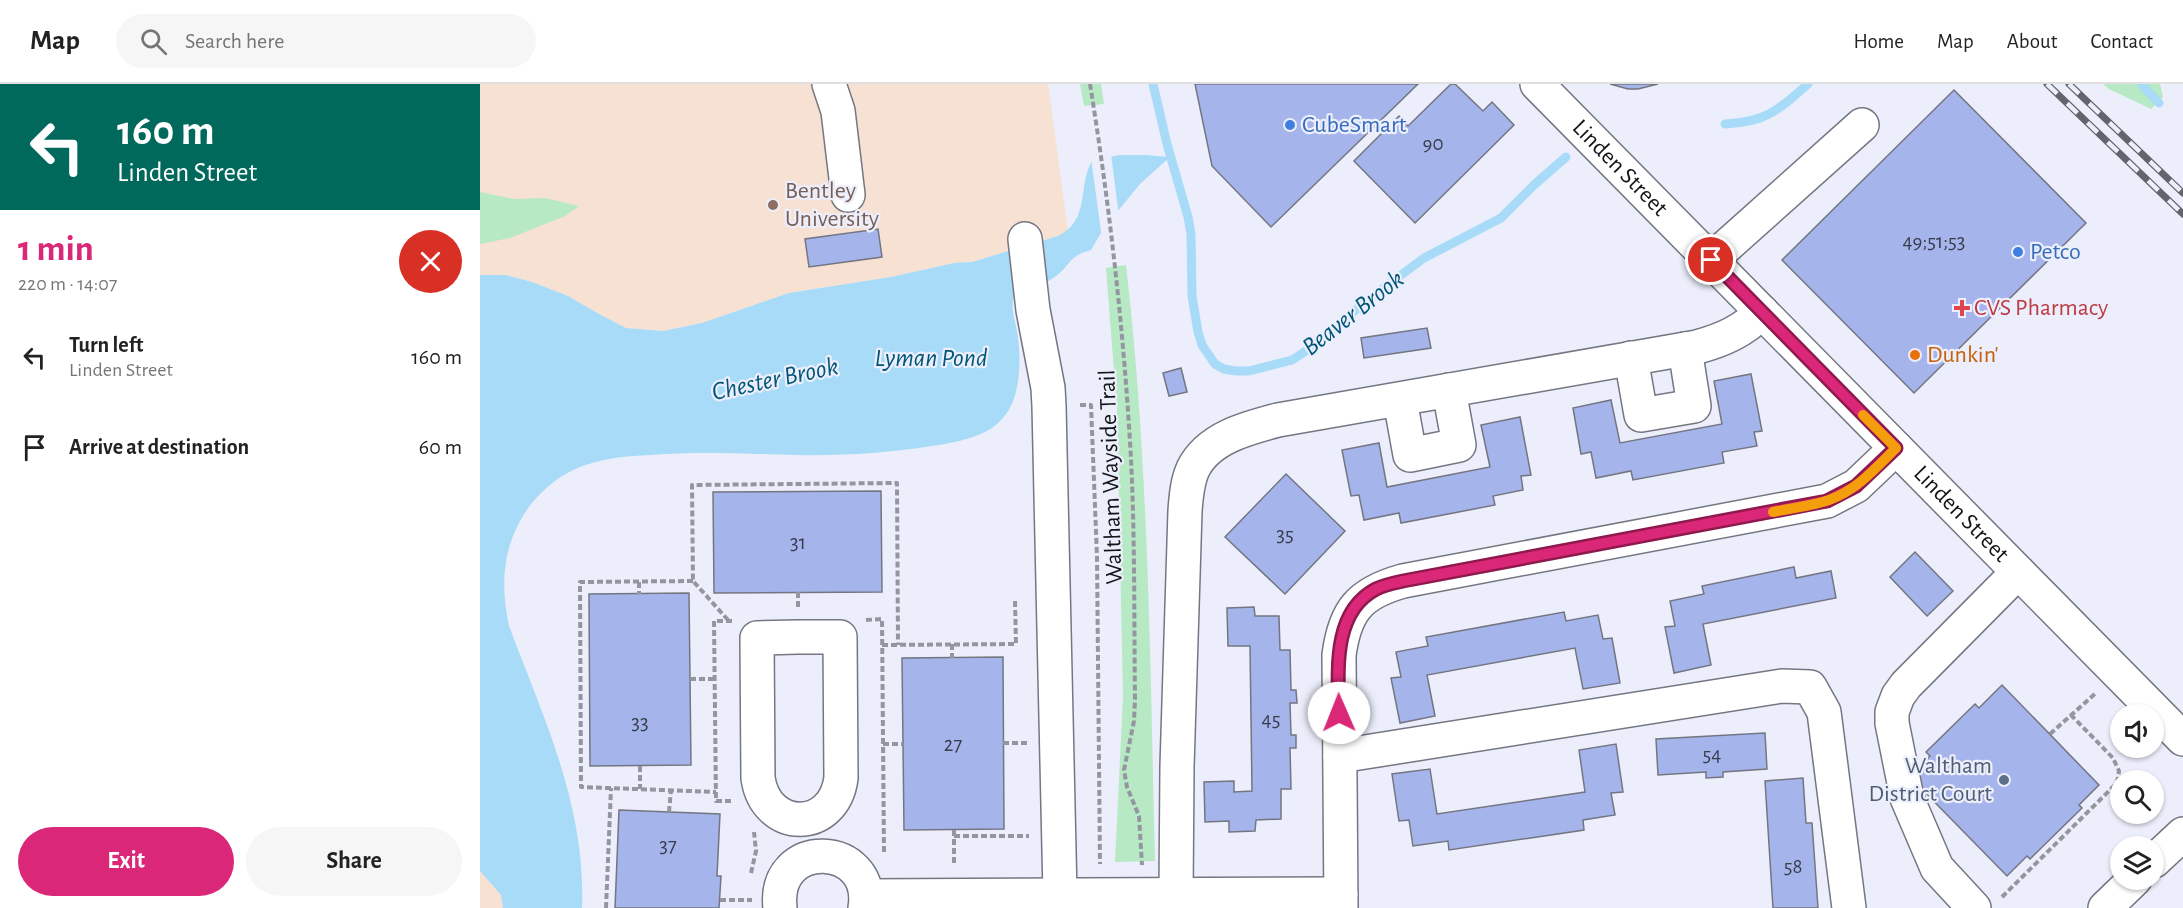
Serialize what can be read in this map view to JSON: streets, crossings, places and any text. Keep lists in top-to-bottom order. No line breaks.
{"streets":{"street":["Linden Street"],"path":["Waltham Wayside Trail"]},"water":["Beaver Brook","Lyman Pond","Chester Brook"],"places":{"other":["CubeSmart","Bentley University","Petco","Dunkin'","Waltham District Court"],"health":["CVS Pharmacy"]},"house_numbers":["90","49;51;53","35","31","45","33","27","54","37","58"],"page":{"header":"Map","search":"Search here","nav":["Home","Map","About","Contact"],"turn":["160 m","Linden Street"],"heading":["1 min","220 m · 14:07"],"list":[{"name":"Turn left","note":"Linden Street","value":"160 m"},{"name":"Arrive at destination","value":"60 m"}],"buttons":["Exit","Share"]}}
